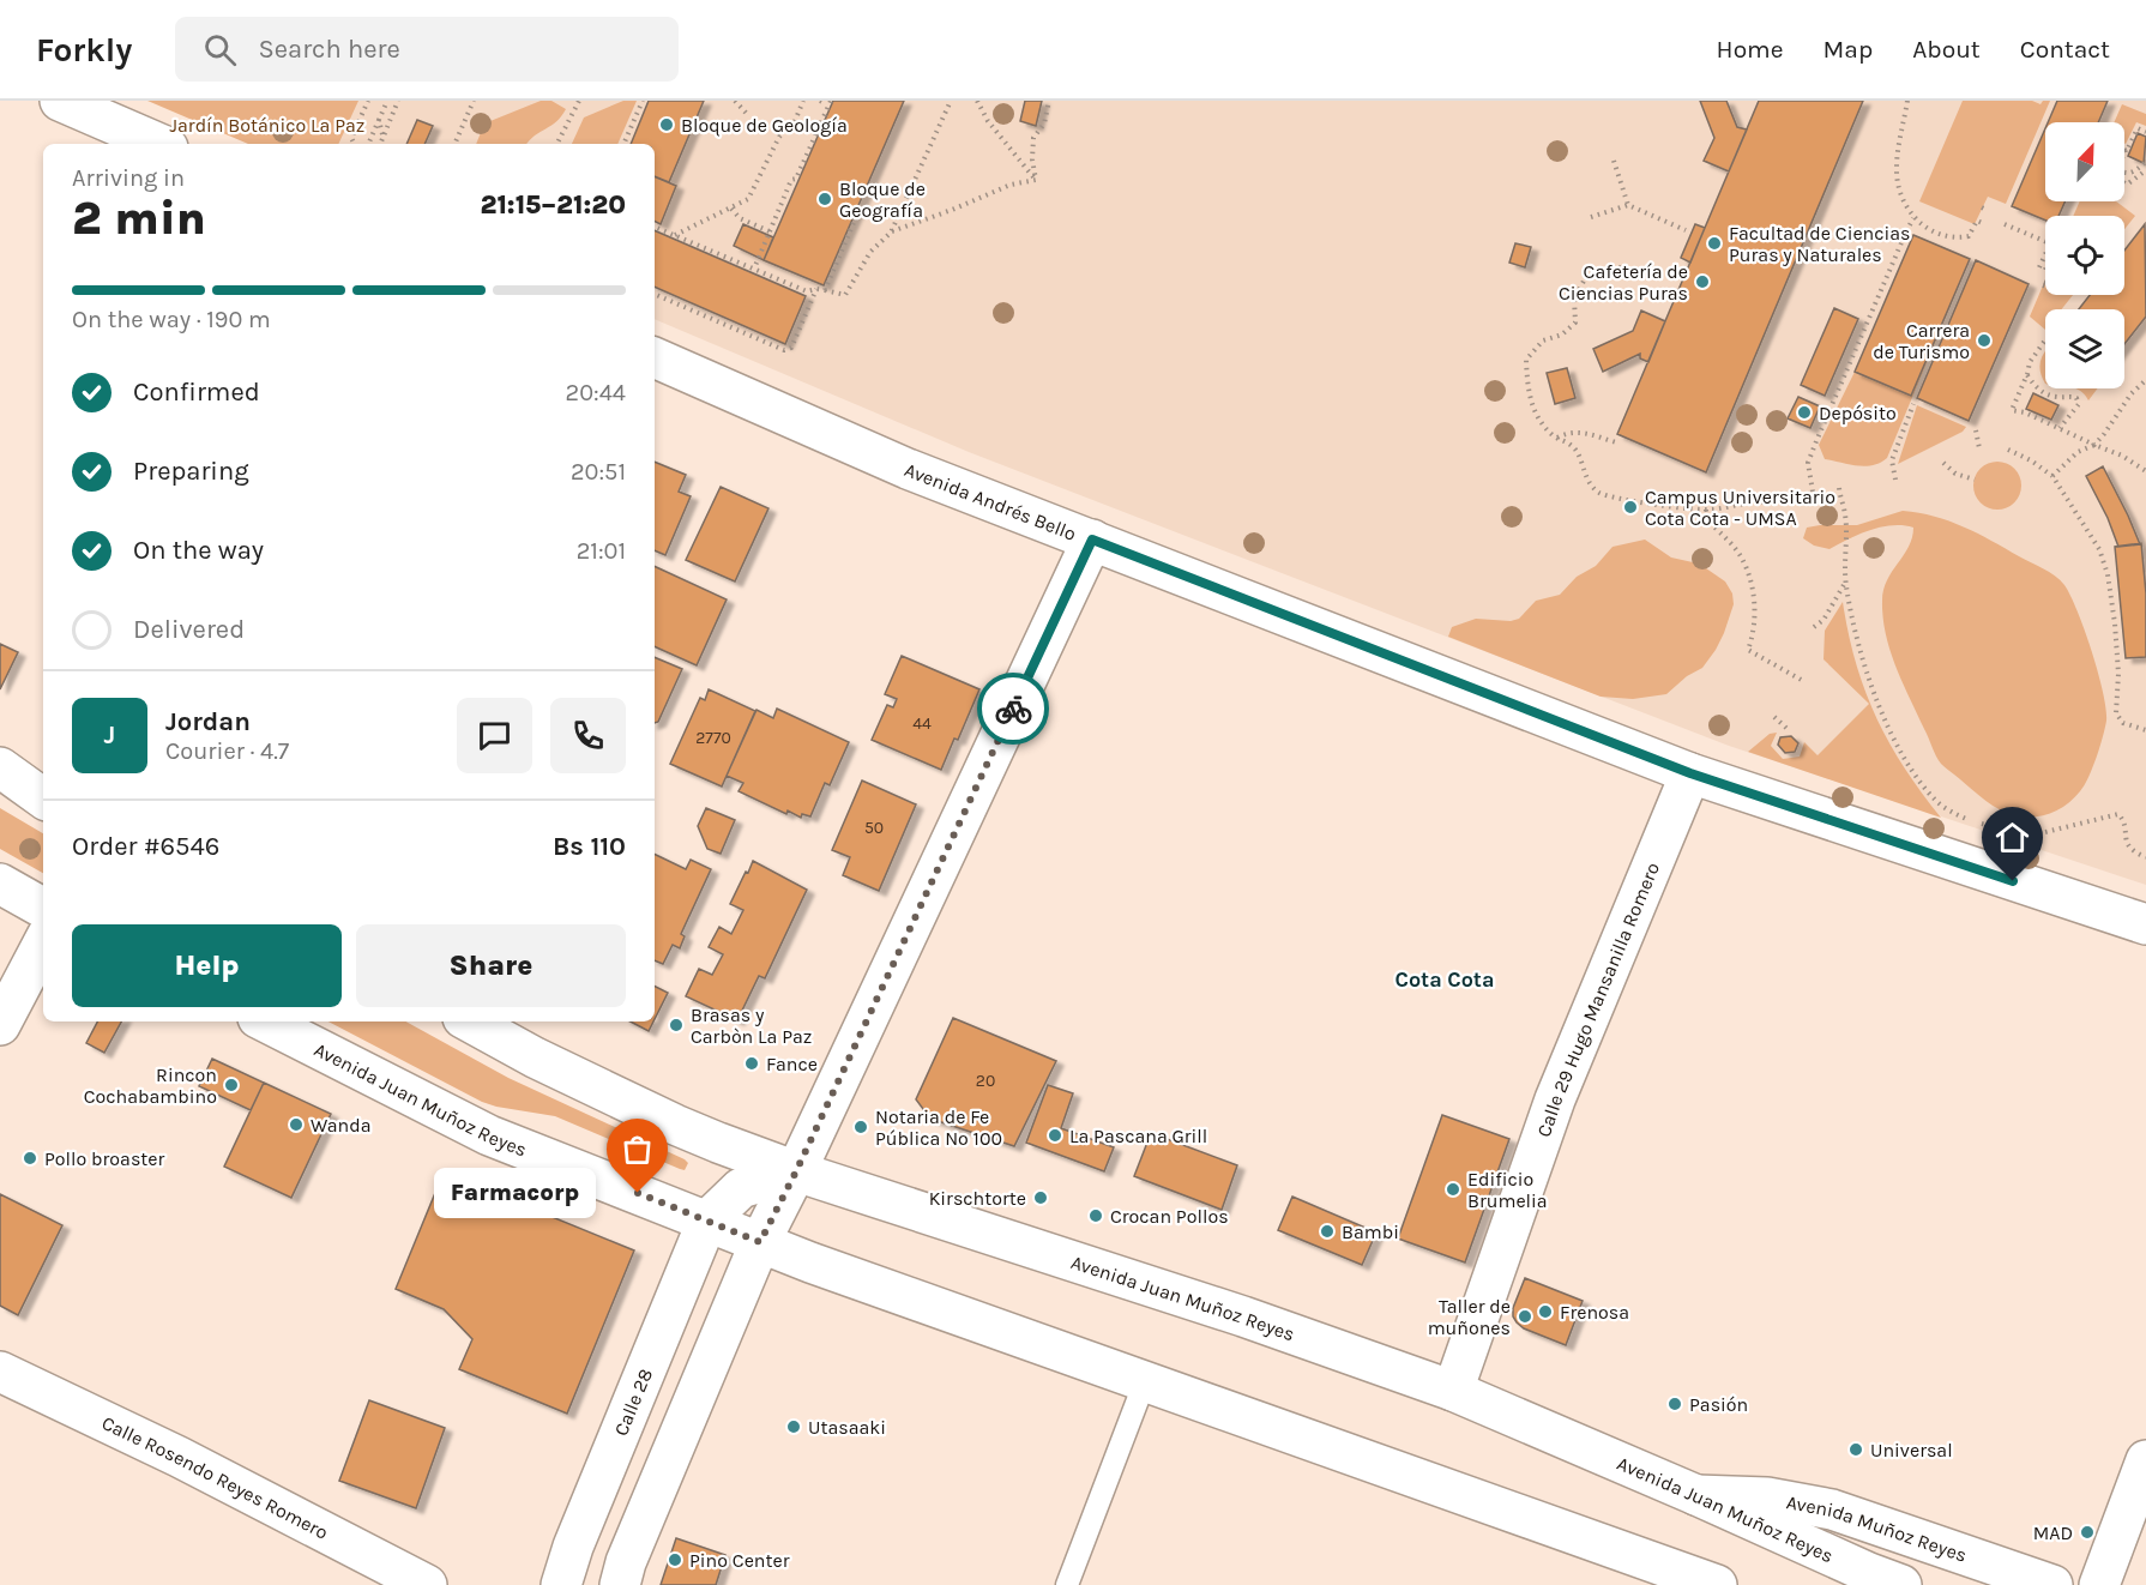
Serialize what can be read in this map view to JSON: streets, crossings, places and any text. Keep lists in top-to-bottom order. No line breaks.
{"streets":{"main road":["Avenida Andrés Bello","Calle 29 Hugo Mansanilla Romero","Avenida Juan Muñoz Reyes","Calle 28","Calle Rosendo Reyes Romero","Avenida Muñoz Reyes"]},"crossings":[["Avenida Andrés Bello","Calle 29 Hugo Mansanilla Romero"],["Calle 29 Hugo Mansanilla Romero","Avenida Juan Muñoz Reyes"],["Avenida Juan Muñoz Reyes","Calle 28"],["Avenida Juan Muñoz Reyes","Avenida Muñoz Reyes"]],"districts":["Cota Cota"],"parks":["Jardín Botánico La Paz"],"places":["Bloque de Geología","Bloque de Geografía","Facultad de Ciencias Puras y Naturales","Cafetería de Ciencias Puras","Carrera de Turismo","Depósito","Campus Universitario Cota Cota - UMSA","Brasas y Carbòn La Paz","Fance","Rincon Cochabambino","Wanda","Notaria de Fe Pública No 100","La Pascana Grill","Pollo broaster","Edificio Brumelia","Farmacorp","Kirschtorte","Crocan Pollos","Bambi","Frenosa","Taller de muñones","Pasión","Utasaaki","Universal","MAD","Pino Center"],"house_numbers":["44","2770","50","20"],"north":"top right","page":{"header":"Forkly","search":"Search here","nav":["Home","Map","About","Contact"],"heading":["2 min","Arriving in","21:15–21:20"],"panel":["Jordan","Courier · 4.7","Order #6546","Bs 110"],"bar":"On the way · 190 m","list":[["Confirmed","20:44"],["Preparing","20:51"],["On the way","21:01"],"Delivered"],"round":"J","buttons":["Help","Share"],"bubble":"Farmacorp"}}
